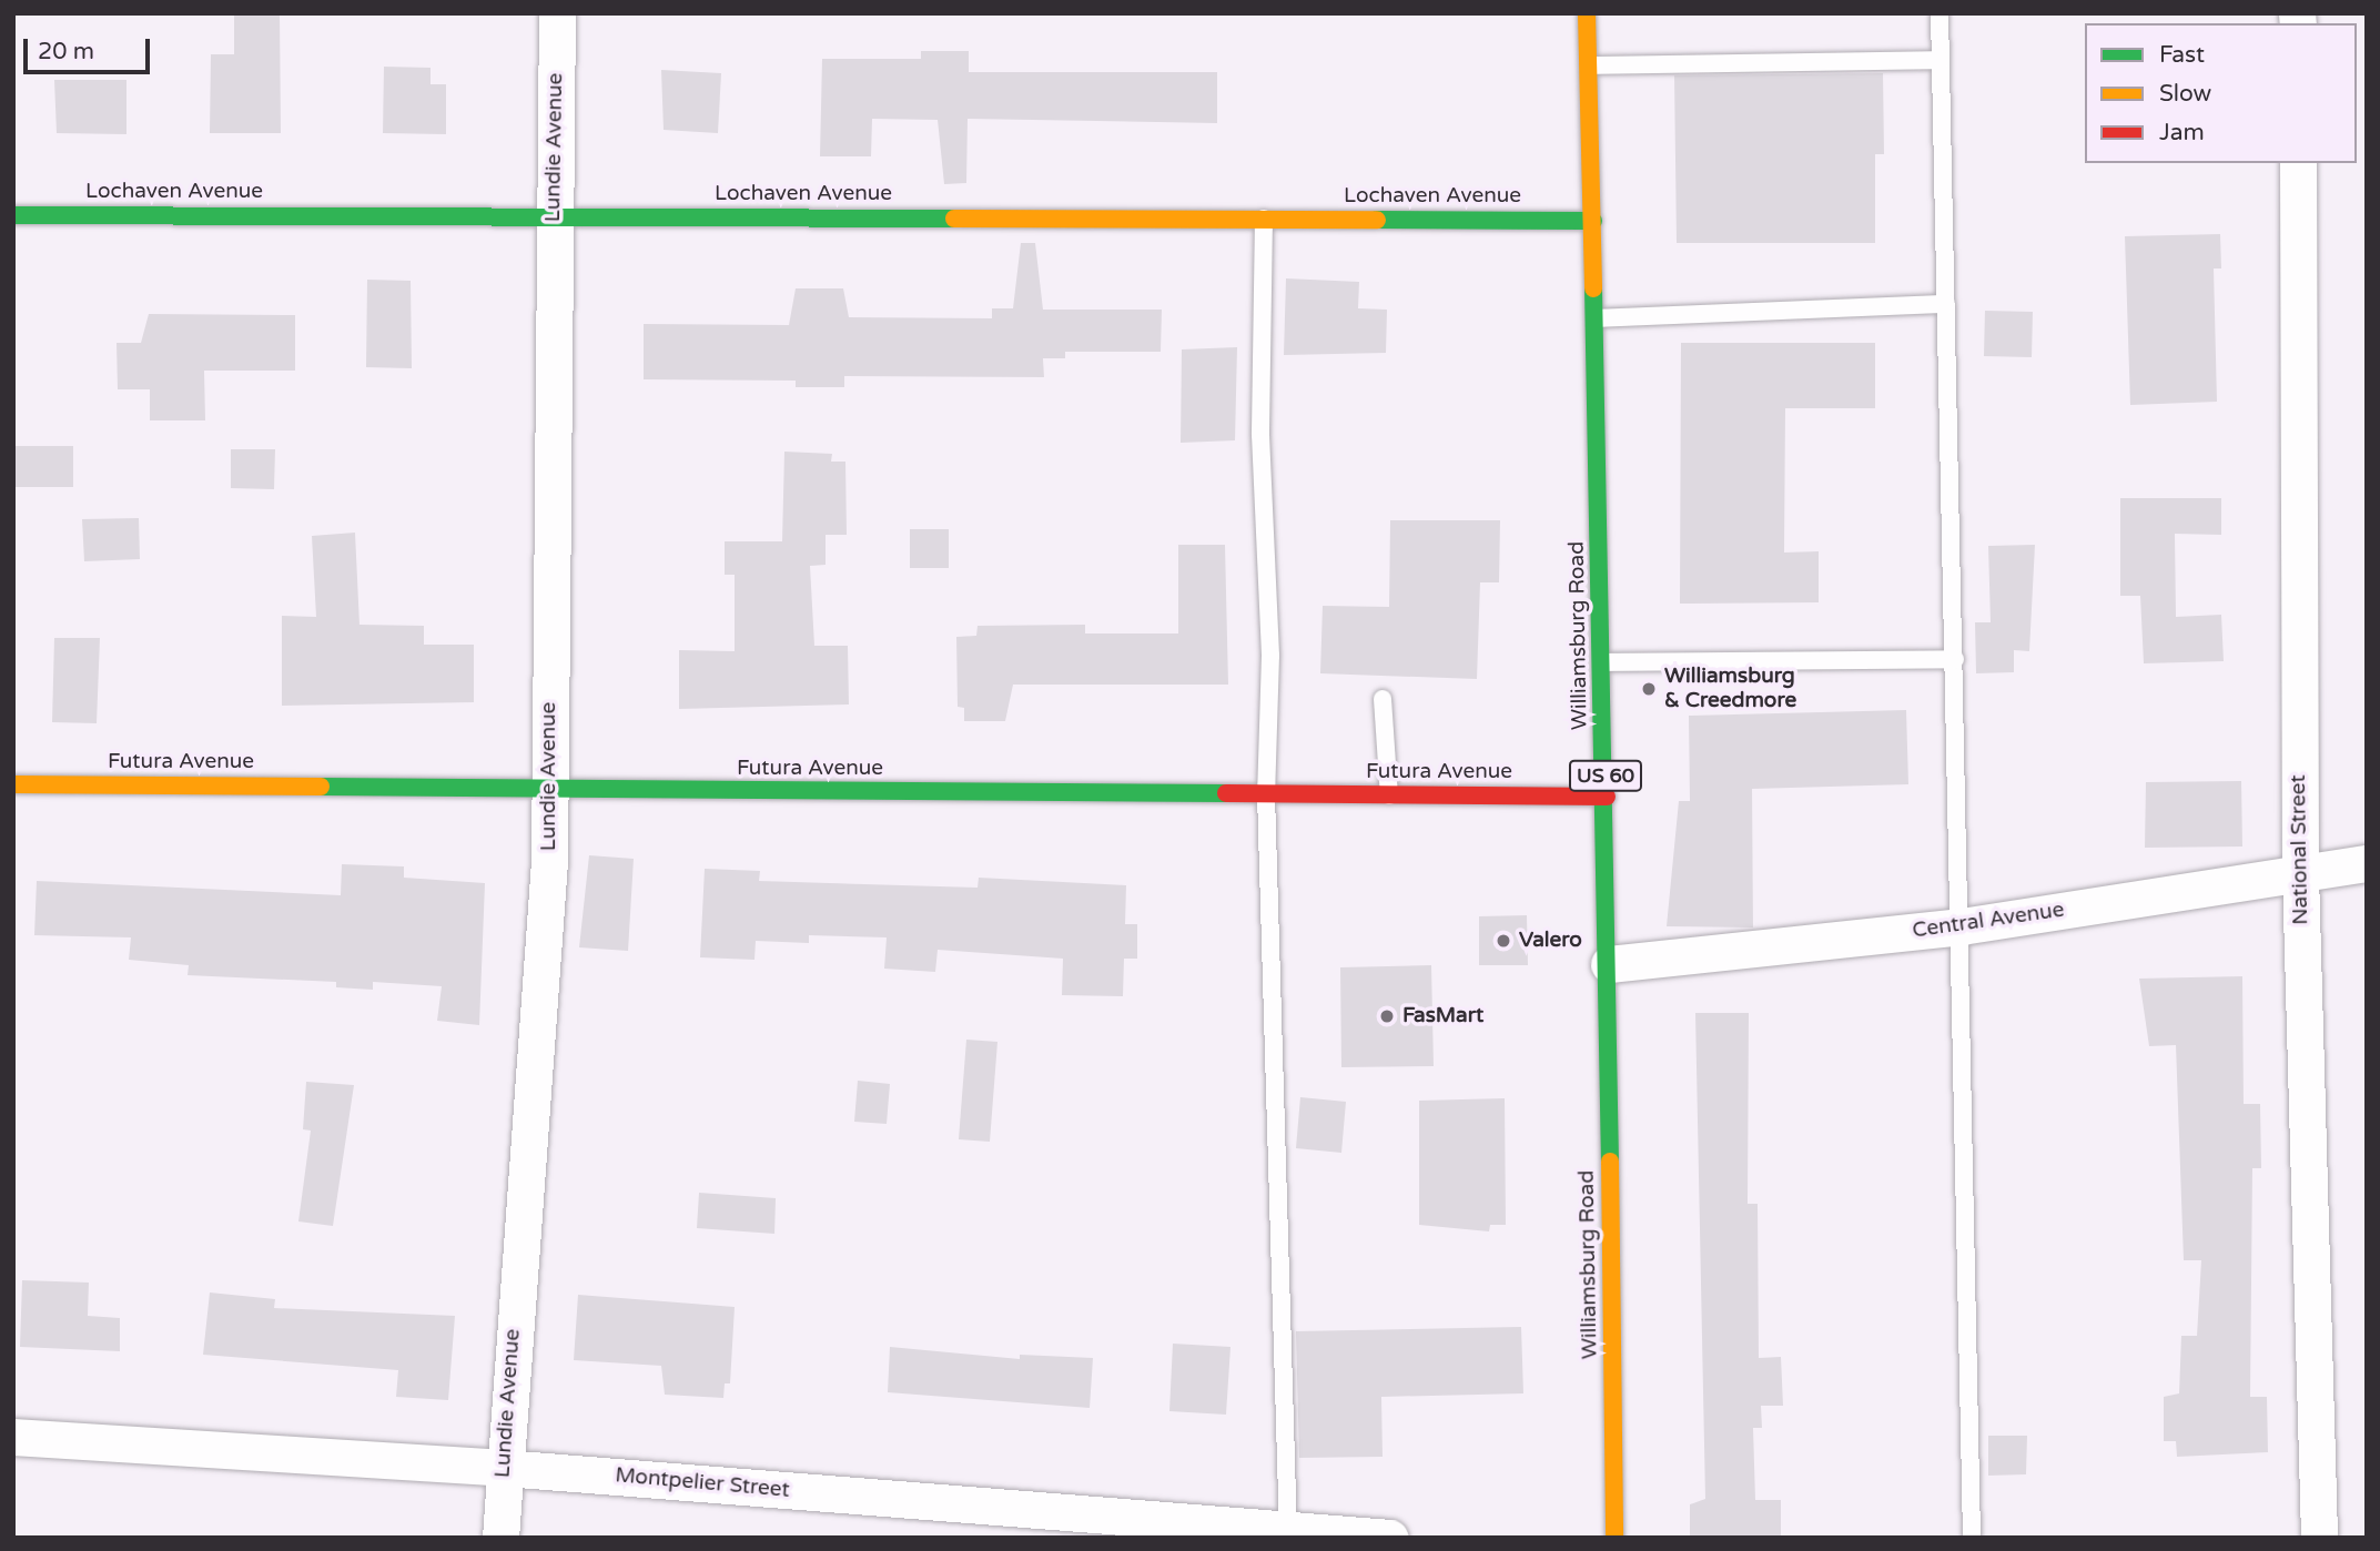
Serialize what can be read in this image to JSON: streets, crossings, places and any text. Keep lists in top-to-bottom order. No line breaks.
{"streets":{"street":["Lundie Avenue","Lochaven Avenue","Williamsburg Road","Futura Avenue","US 60","National Street","Central Avenue","Montpelier Street"]},"crossings":[["Lundie Avenue","Lochaven Avenue"],["Lundie Avenue","Futura Avenue"],["Lundie Avenue","Montpelier Street"],["Lochaven Avenue","Williamsburg Road"],["Williamsburg Road","Futura Avenue"],["Williamsburg Road","Central Avenue"],["National Street","Central Avenue"]],"places":["Williamsburg & Creedmore","Valero","FasMart"],"legend":["Fast","Slow","Jam"],"scale_bar":"20 m"}
